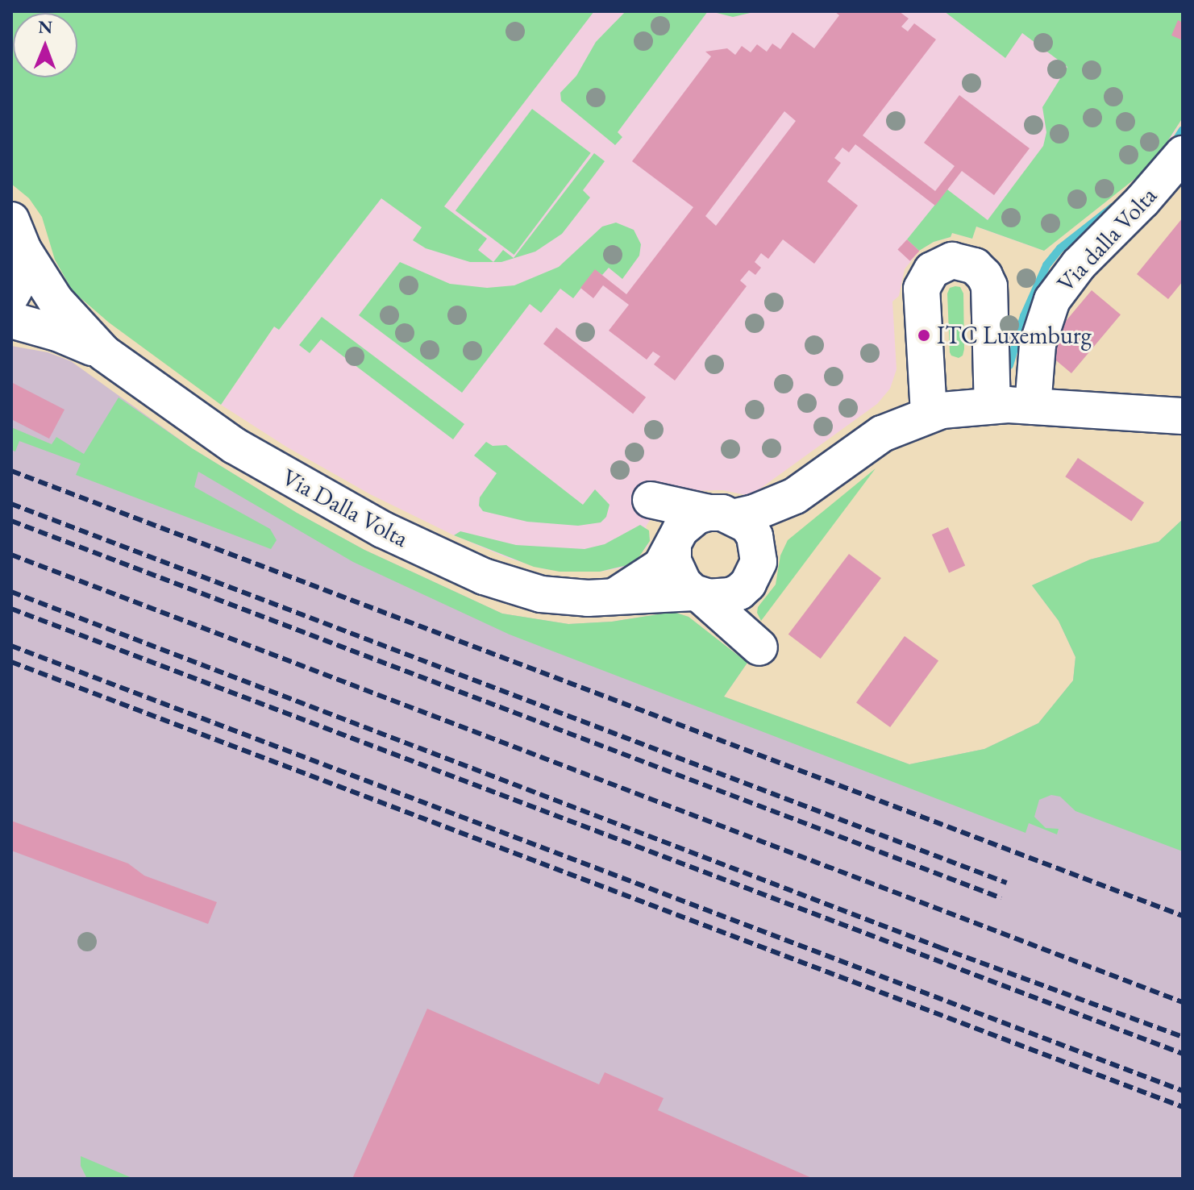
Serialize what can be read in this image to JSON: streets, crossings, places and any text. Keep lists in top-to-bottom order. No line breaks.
{"streets":{"street":["Via dalla Volta","Via Dalla Volta"]},"places":["ITC Luxemburg"],"north":"top"}
